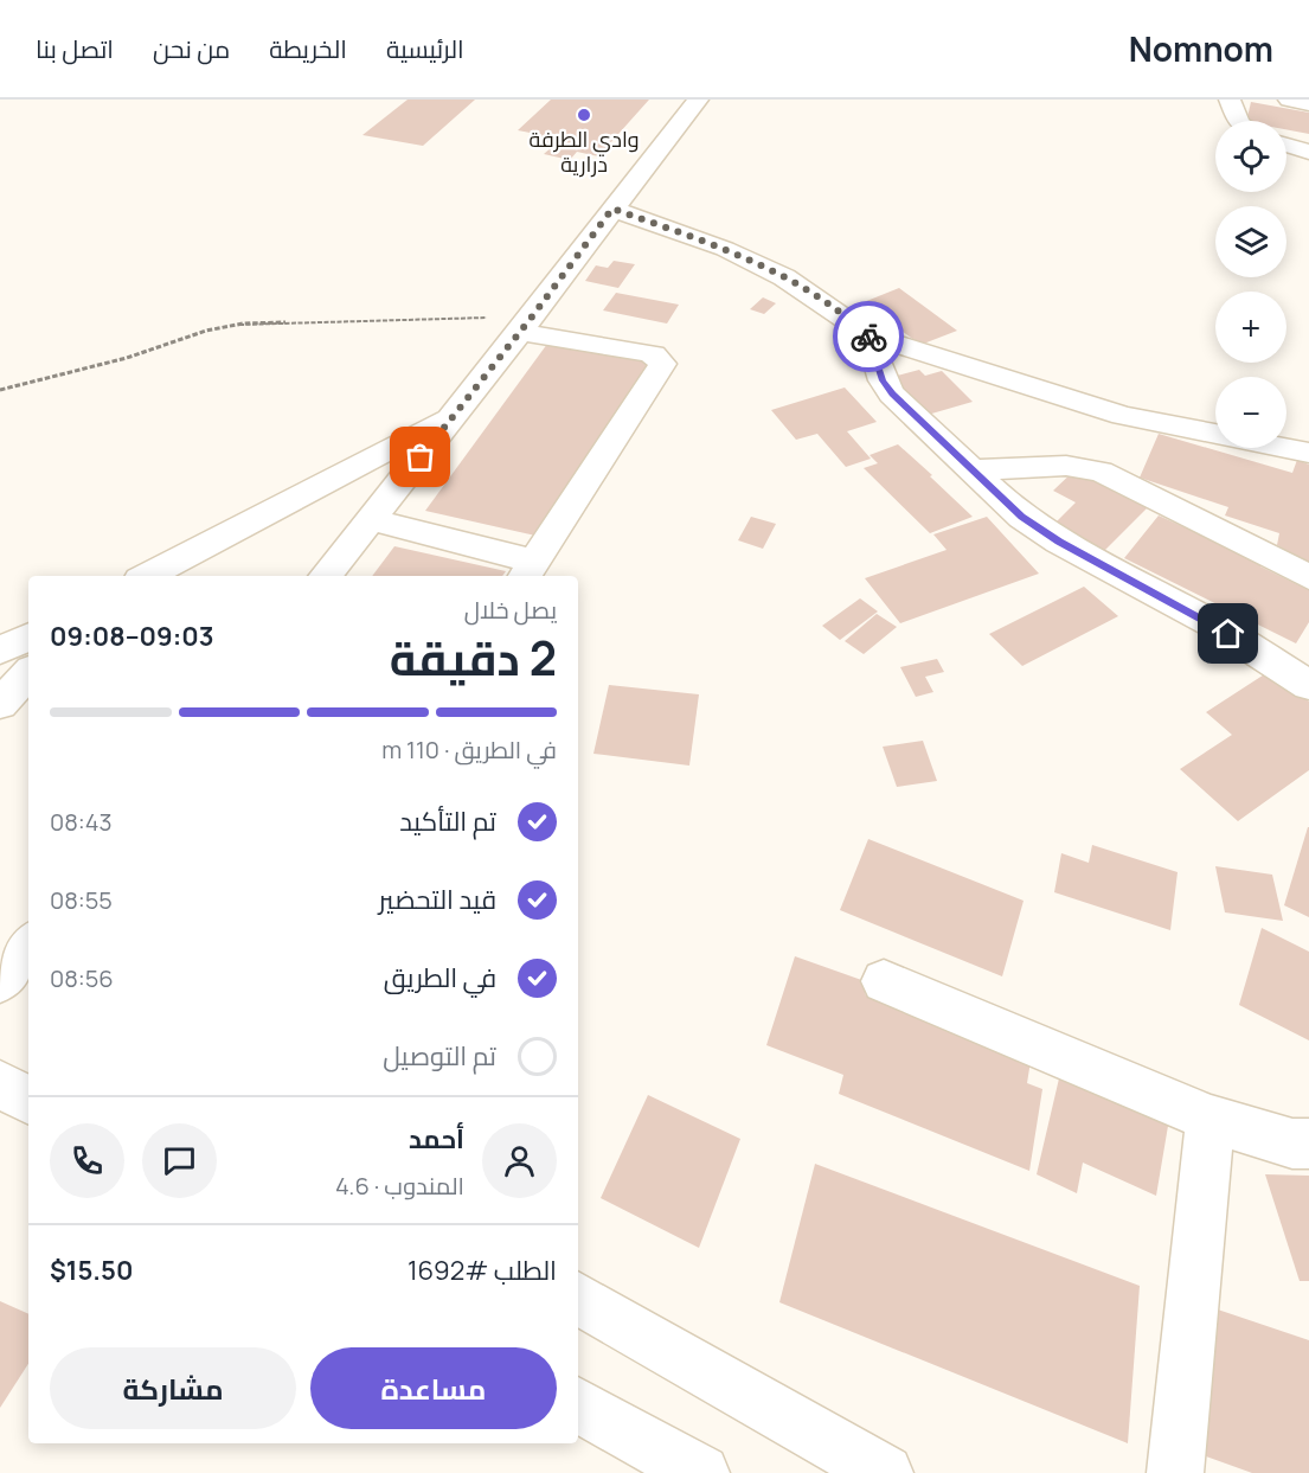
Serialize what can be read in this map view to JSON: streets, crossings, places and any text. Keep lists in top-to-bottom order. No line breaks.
{"places":["وادي الطرفة درارية"],"page":{"header":"Nomnom","nav":["الرئيسية","الخريطة","من نحن","اتصل بنا"],"map_buttons":["+","−"],"heading":["2 دقيقة","يصل خلال","09:03–09:08"],"panel":["أحمد","المندوب · 4.6","الطلب #1692","$15.50"],"bar":"في الطريق · 110 m","list":[["تم التأكيد","08:43"],["قيد التحضير","08:55"],["في الطريق","08:56"],"تم التوصيل"],"buttons":["مساعدة","مشاركة"]}}
